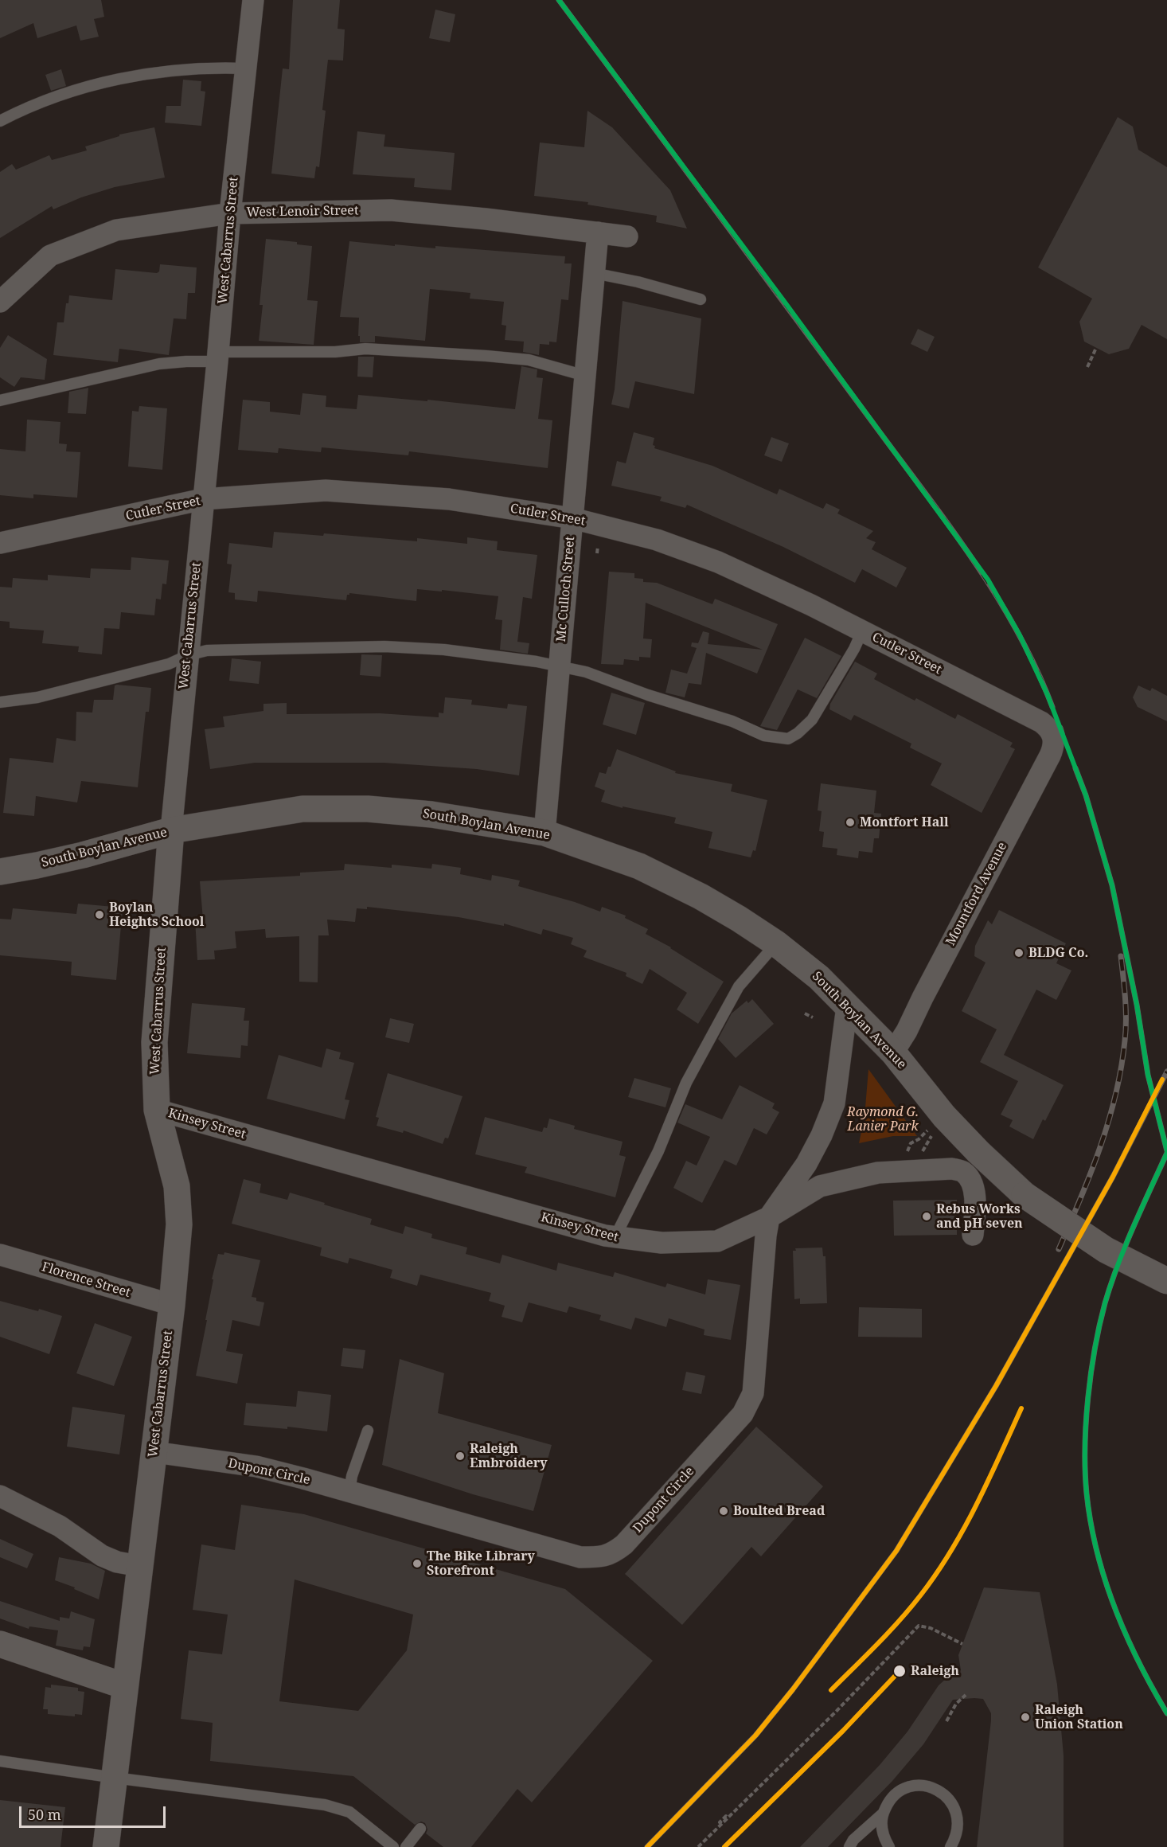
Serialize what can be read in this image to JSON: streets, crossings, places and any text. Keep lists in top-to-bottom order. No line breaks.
{"streets":{"street":["West Lenoir Street","West Cabarrus Street","Cutler Street","Mc Culloch Street","South Boylan Avenue","Mountford Avenue","Kinsey Street","Florence Street","Dupont Circle"]},"crossings":[["West Lenoir Street","West Cabarrus Street"],["West Lenoir Street","Mc Culloch Street"],["West Cabarrus Street","Cutler Street"],["West Cabarrus Street","South Boylan Avenue"],["West Cabarrus Street","Kinsey Street"],["West Cabarrus Street","Florence Street"],["West Cabarrus Street","Dupont Circle"],["Cutler Street","Mc Culloch Street"],["Cutler Street","Mountford Avenue"],["Mc Culloch Street","South Boylan Avenue"],["South Boylan Avenue","Mountford Avenue"],["Kinsey Street","Dupont Circle"]],"parks":["Raymond G. Lanier Park"],"places":["Montfort Hall","Boylan Heights School","BLDG Co.","Rebus Works and pH seven","Raleigh Embroidery","Boulted Bread","The Bike Library Storefront","Raleigh","Raleigh Union Station"],"scale_bar":"50 m"}
